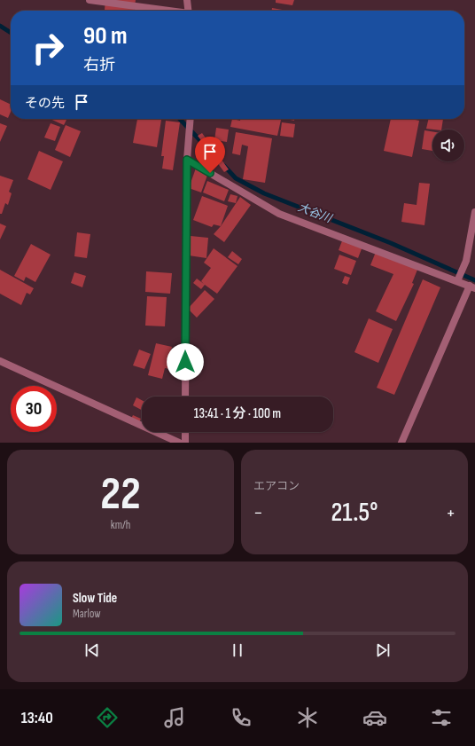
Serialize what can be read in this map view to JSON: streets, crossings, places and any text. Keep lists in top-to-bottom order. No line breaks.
{"water":["大谷川"],"page":{"turn":["90 m","右折"],"then":"その先","limit":"30","trip":"13:41 · 1 分 · 100 m","tile":[["22","km/h"],"エアコン"],"heat":["−","21.5°","+"],"song":["Slow Tide","Marlow"],"tabs":"13:40"}}
